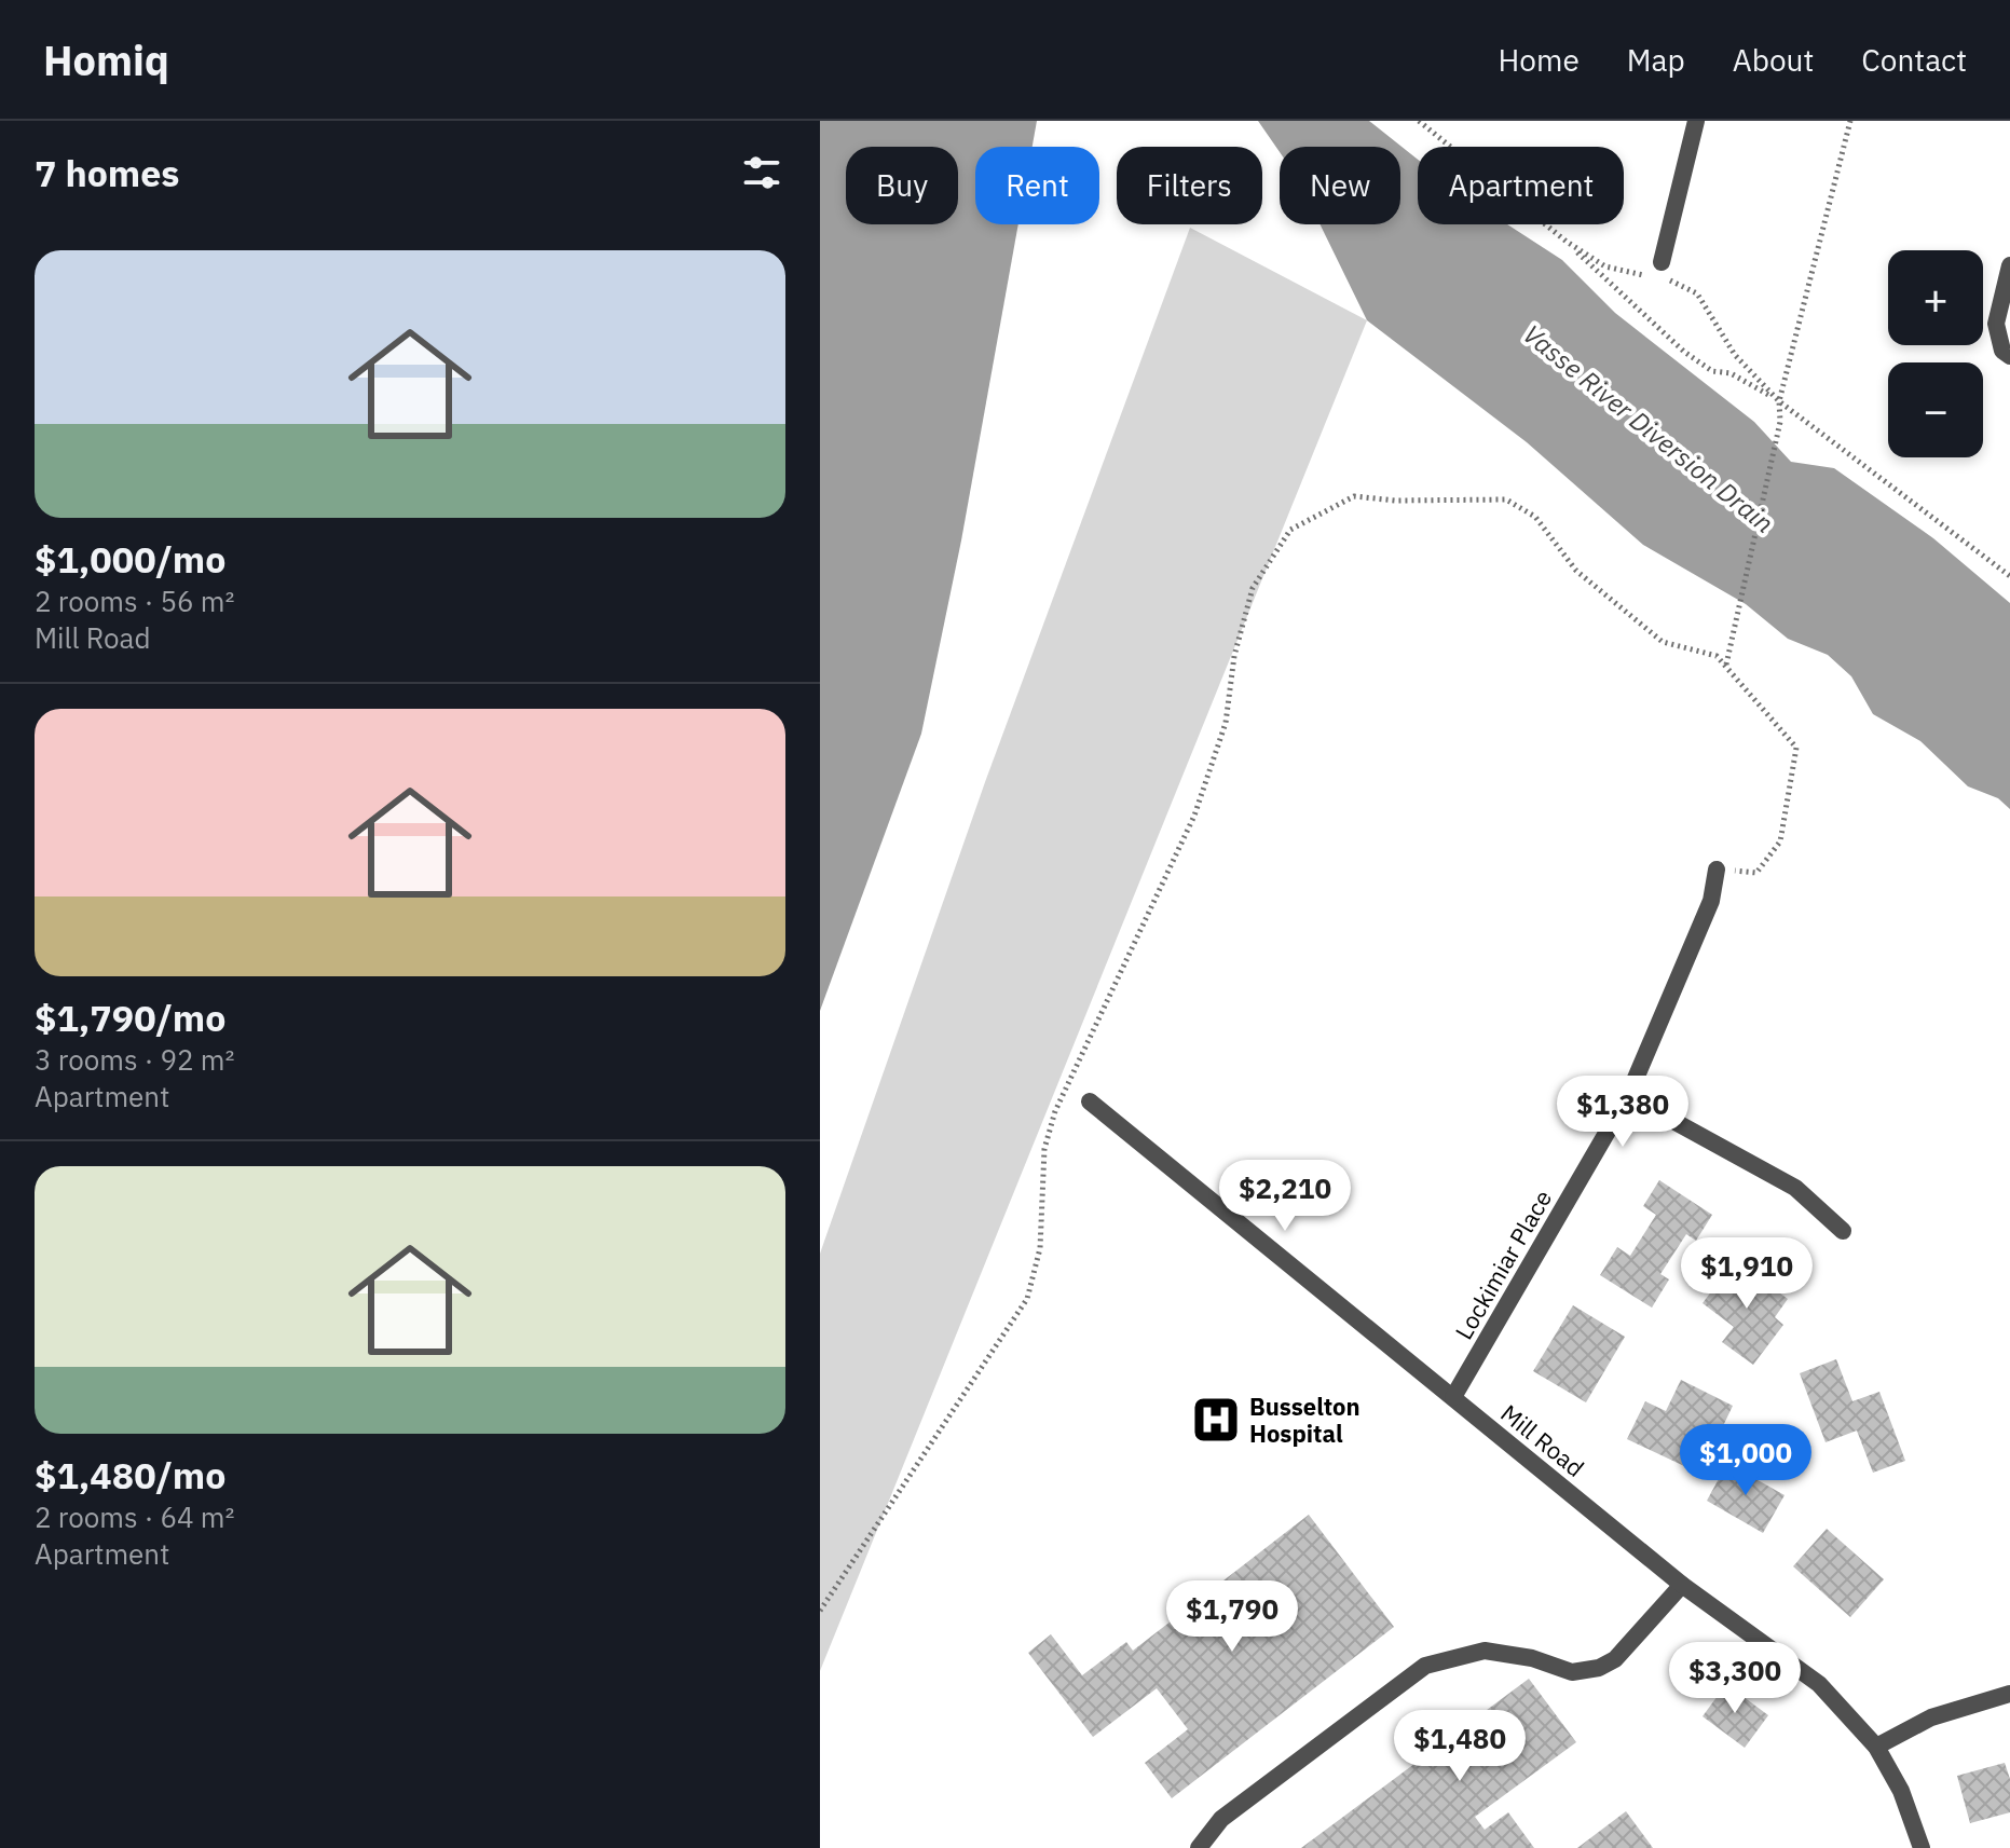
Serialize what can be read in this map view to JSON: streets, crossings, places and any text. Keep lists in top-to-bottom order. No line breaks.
{"streets":{"street":["Lockimiar Place","Mill Road"]},"crossings":[["Lockimiar Place","Mill Road"]],"water":["Vasse River Diversion Drain"],"places":{"hospital":["Busselton Hospital"]},"page":{"header":"Homiq","nav":["Home","Map","About","Contact"],"heading":"7 homes","chip":["Buy","Rent","Filters","New","Apartment"],"list":[{"name":"$1,000/mo","note":"2 rooms · 56 m² · Mill Road"},{"name":"$1,790/mo","note":"3 rooms · 92 m² · Apartment"},{"name":"$1,480/mo","note":"2 rooms · 64 m² · Apartment"}],"map_buttons":["+","−"],"price":["$1,380","$2,210","$1,910","$1,000","$1,790","$3,300","$1,480"]}}
